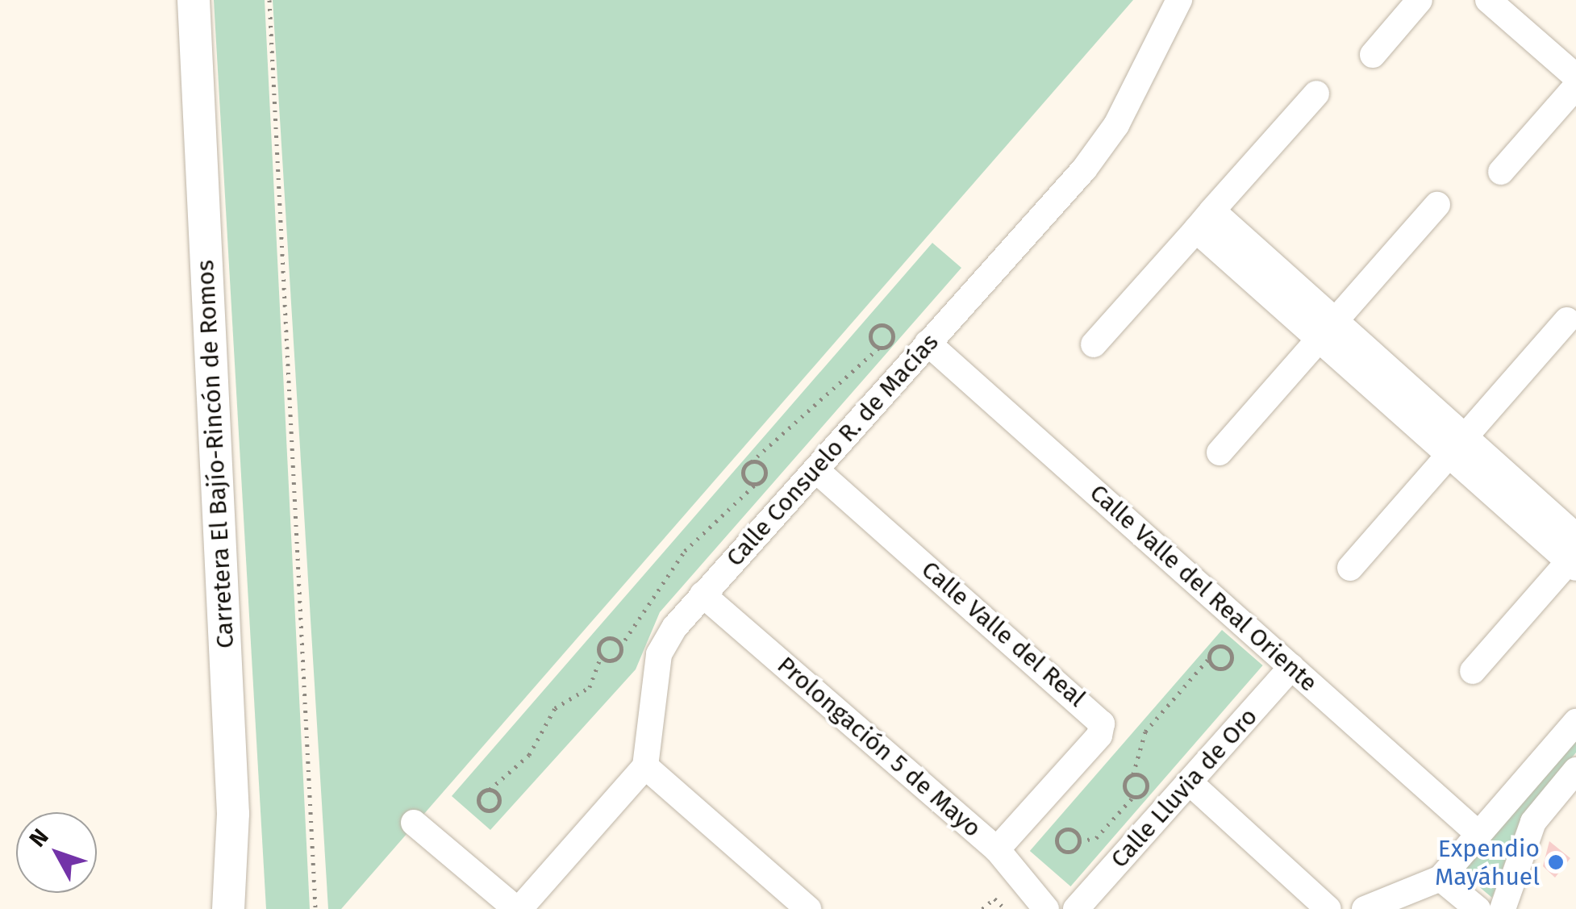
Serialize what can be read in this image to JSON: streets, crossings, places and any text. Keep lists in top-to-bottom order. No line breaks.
{"streets":{"street":["Calle Consuelo R. de Macías","Carretera El Bajío-Rincón de Romos","Calle Valle del Real Oriente","Calle Valle del Real","Prolongación 5 de Mayo","Calle Lluvia de Oro"]},"crossings":[["Calle Consuelo R. de Macías","Calle Valle del Real Oriente"],["Calle Consuelo R. de Macías","Calle Valle del Real"],["Calle Consuelo R. de Macías","Prolongación 5 de Mayo"],["Calle Valle del Real Oriente","Calle Lluvia de Oro"],["Calle Valle del Real","Prolongación 5 de Mayo"]],"places":["Expendio Mayáhuel"],"north":"top left"}
